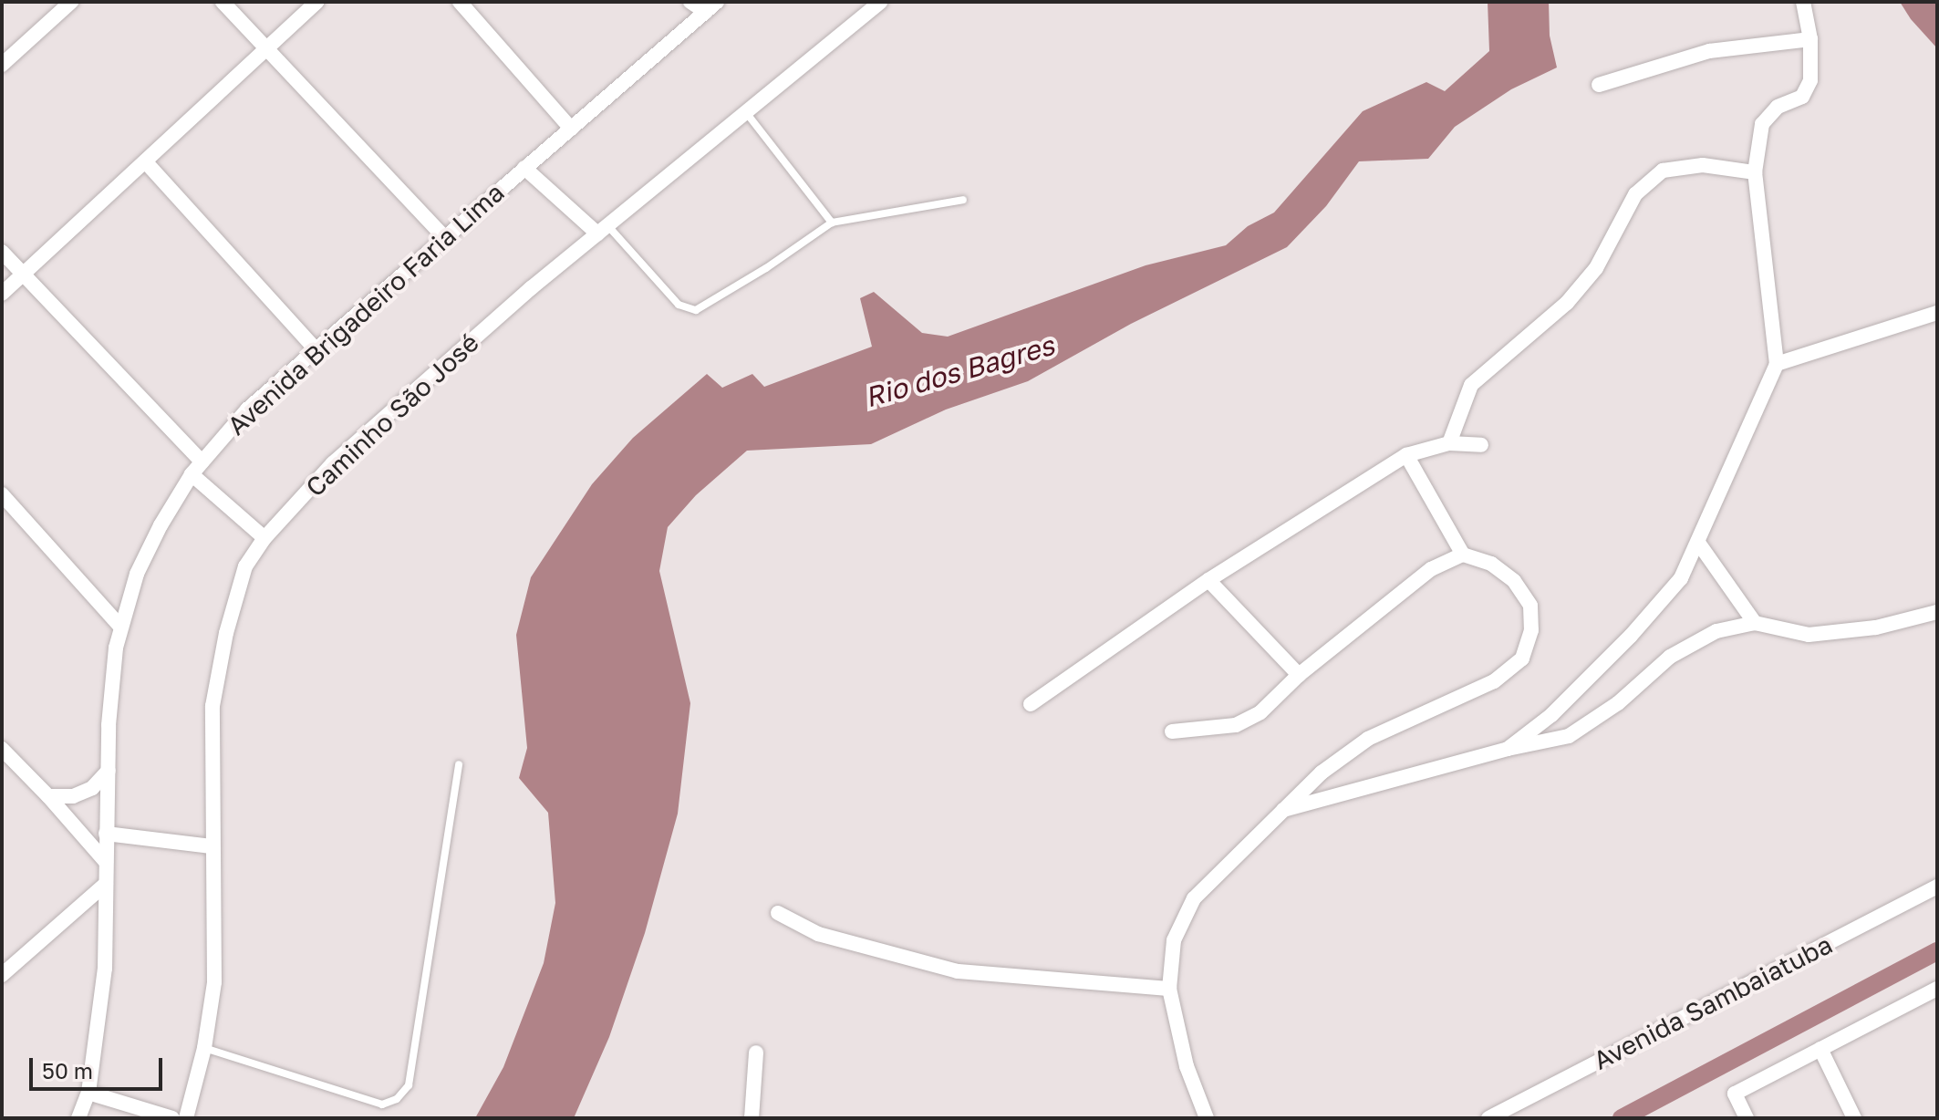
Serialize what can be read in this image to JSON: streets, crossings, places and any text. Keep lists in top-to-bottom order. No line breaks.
{"streets":{"street":["Avenida Brigadeiro Faria Lima","Caminho São José","Avenida Sambaiatuba"]},"water":["Rio dos Bagres"],"scale_bar":"50 m"}
